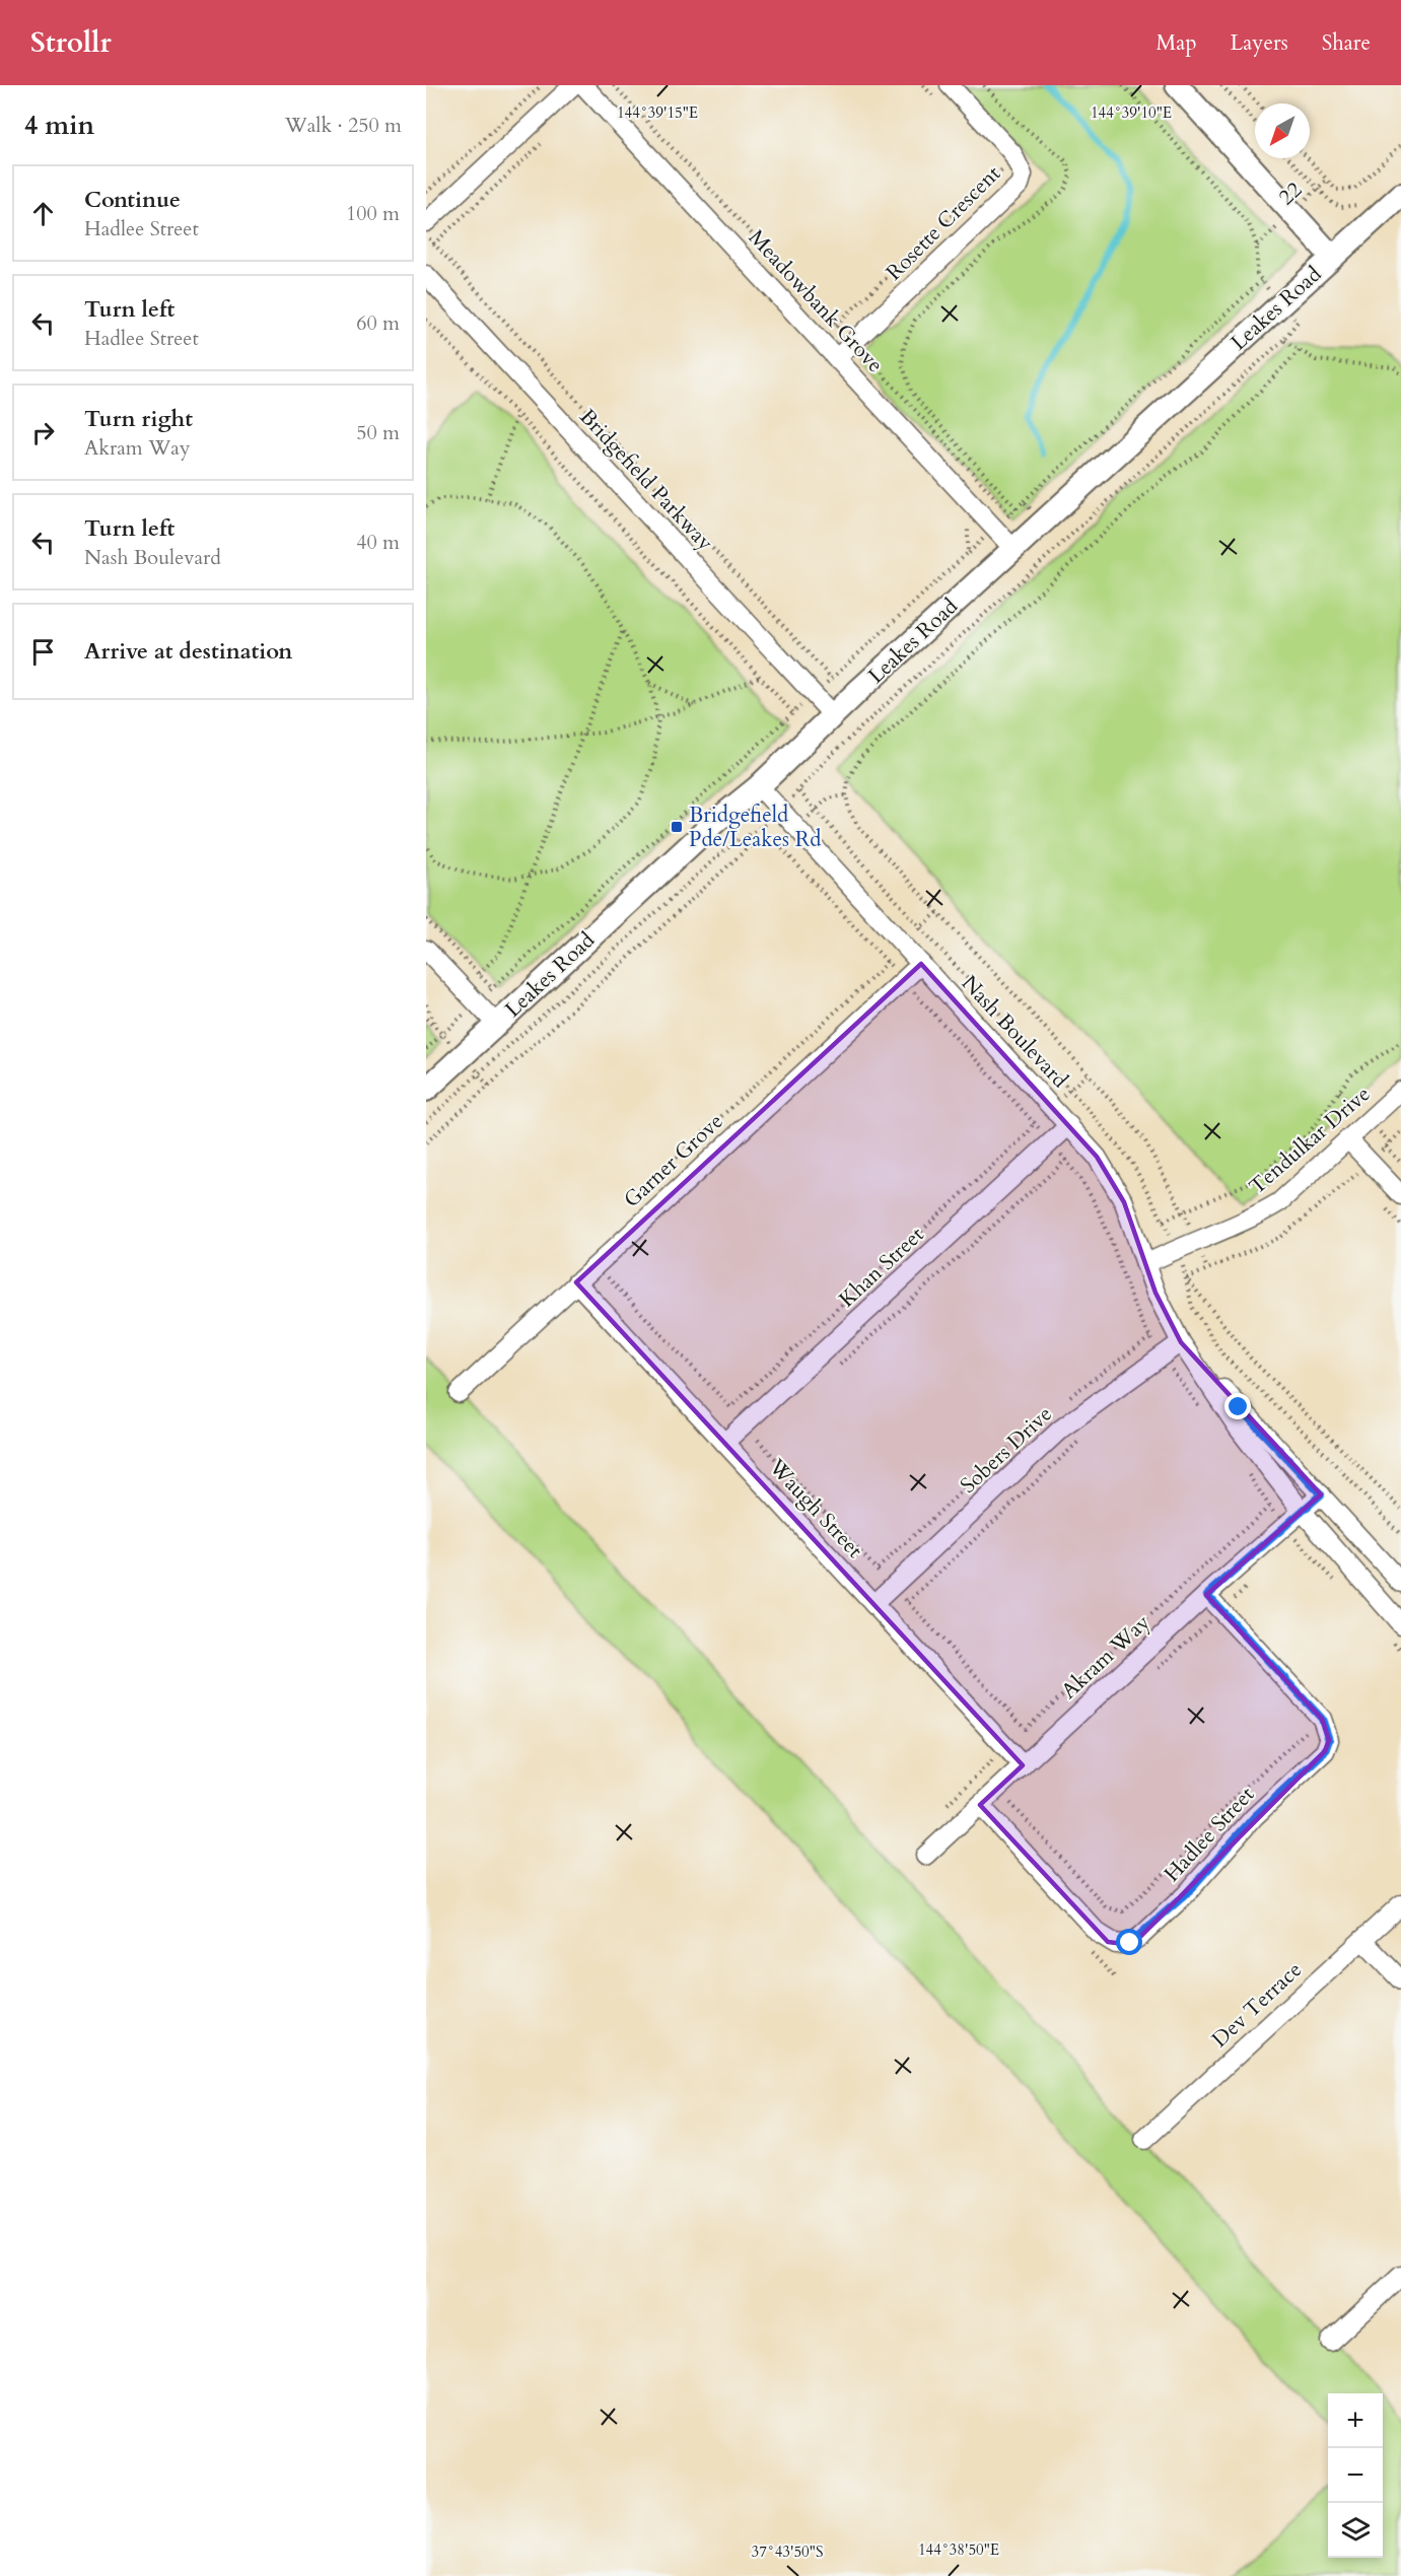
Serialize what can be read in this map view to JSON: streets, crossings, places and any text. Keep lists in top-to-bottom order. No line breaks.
{"streets":{"street":["Rosette Crescent","Meadowbank Grove","Leakes Road","Bridgefield Parkway","Nash Boulevard","Tendulkar Drive","Garner Grove","Khan Street","Sobers Drive","Waugh Street","Akram Way","Hadlee Street","Dev Terrace"],"path":["22"]},"crossings":[["Rosette Crescent","Meadowbank Grove"],["Meadowbank Grove","Leakes Road"],["Leakes Road","Bridgefield Parkway"],["Leakes Road","Nash Boulevard"],["Nash Boulevard","Tendulkar Drive"],["Nash Boulevard","Garner Grove"],["Nash Boulevard","Khan Street"],["Nash Boulevard","Sobers Drive"],["Nash Boulevard","Akram Way"],["Garner Grove","Waugh Street"],["Khan Street","Waugh Street"],["Sobers Drive","Waugh Street"],["Waugh Street","Akram Way"],["Akram Way","Hadlee Street"]],"places":{"transit":["Bridgefield Pde/Leakes Rd"]},"north":"bottom left","page":{"header":"Strollr","nav":["Map","Layers","Share"],"heading":["4 min","Walk · 250 m"],"list":[["Continue","Hadlee Street","100 m"],["Turn left","Hadlee Street","60 m"],["Turn right","Akram Way","50 m"],["Turn left","Nash Boulevard","40 m"],"Arrive at destination"],"map_buttons":["+","−"]},"coordinates":["144°39'15\"E","144°39'10\"E","144°38'50\"E","37°43'50\"S"]}
